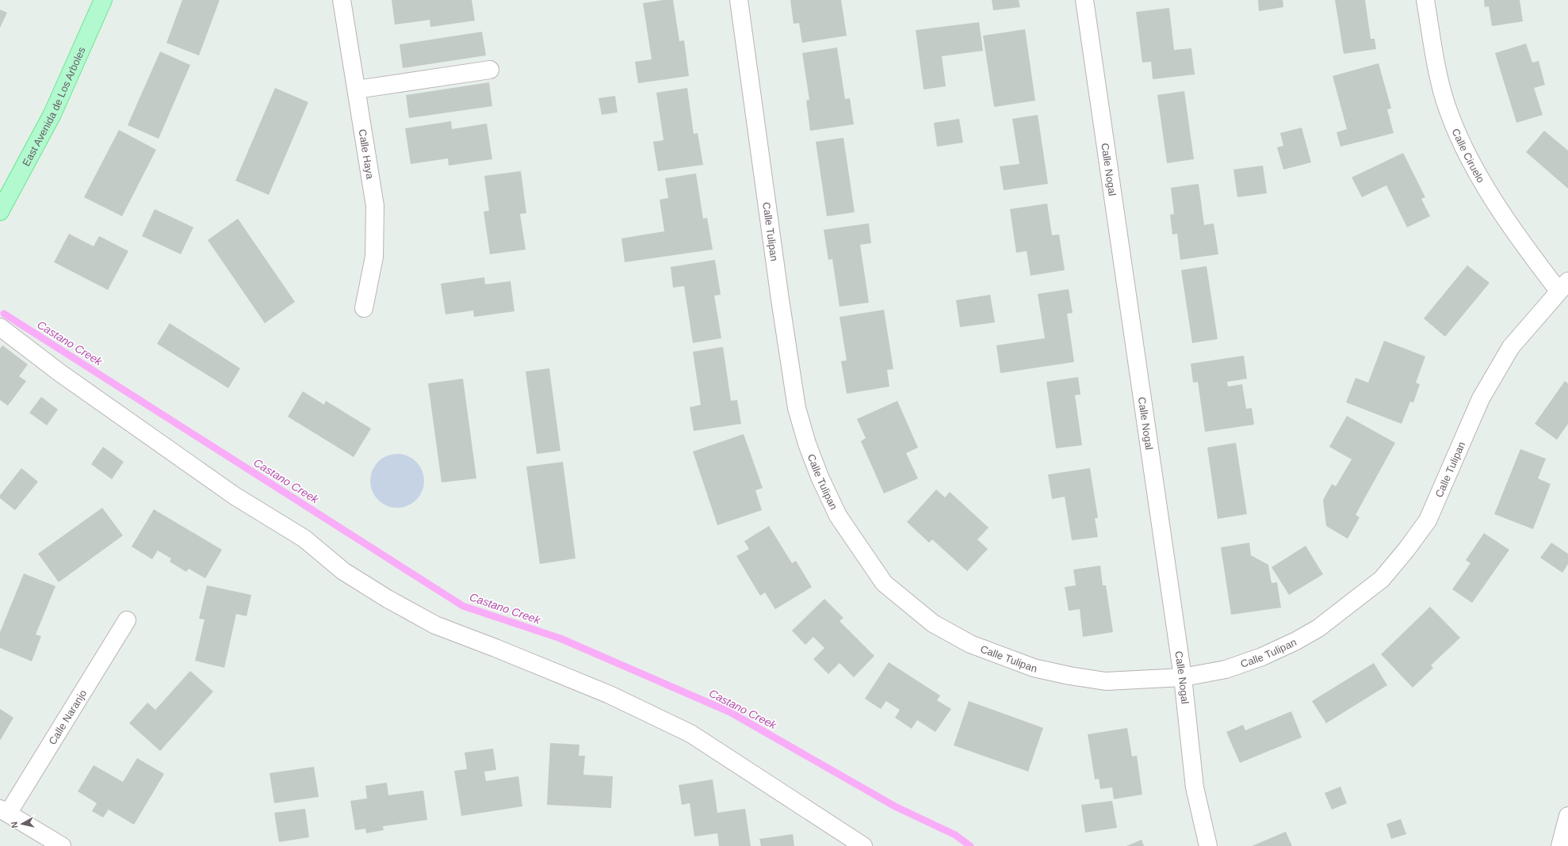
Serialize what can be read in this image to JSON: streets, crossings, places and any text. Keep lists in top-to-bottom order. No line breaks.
{"streets":{"main road":["East Avenida de Los Arboles"],"street":["Calle Haya","Calle Ciruelo","Calle Nogal","Calle Tulipan","Calle Naranjo"]},"crossings":[["Calle Ciruelo","Calle Tulipan"],["Calle Nogal","Calle Tulipan"]],"water":["Castano Creek"],"north":"left"}
